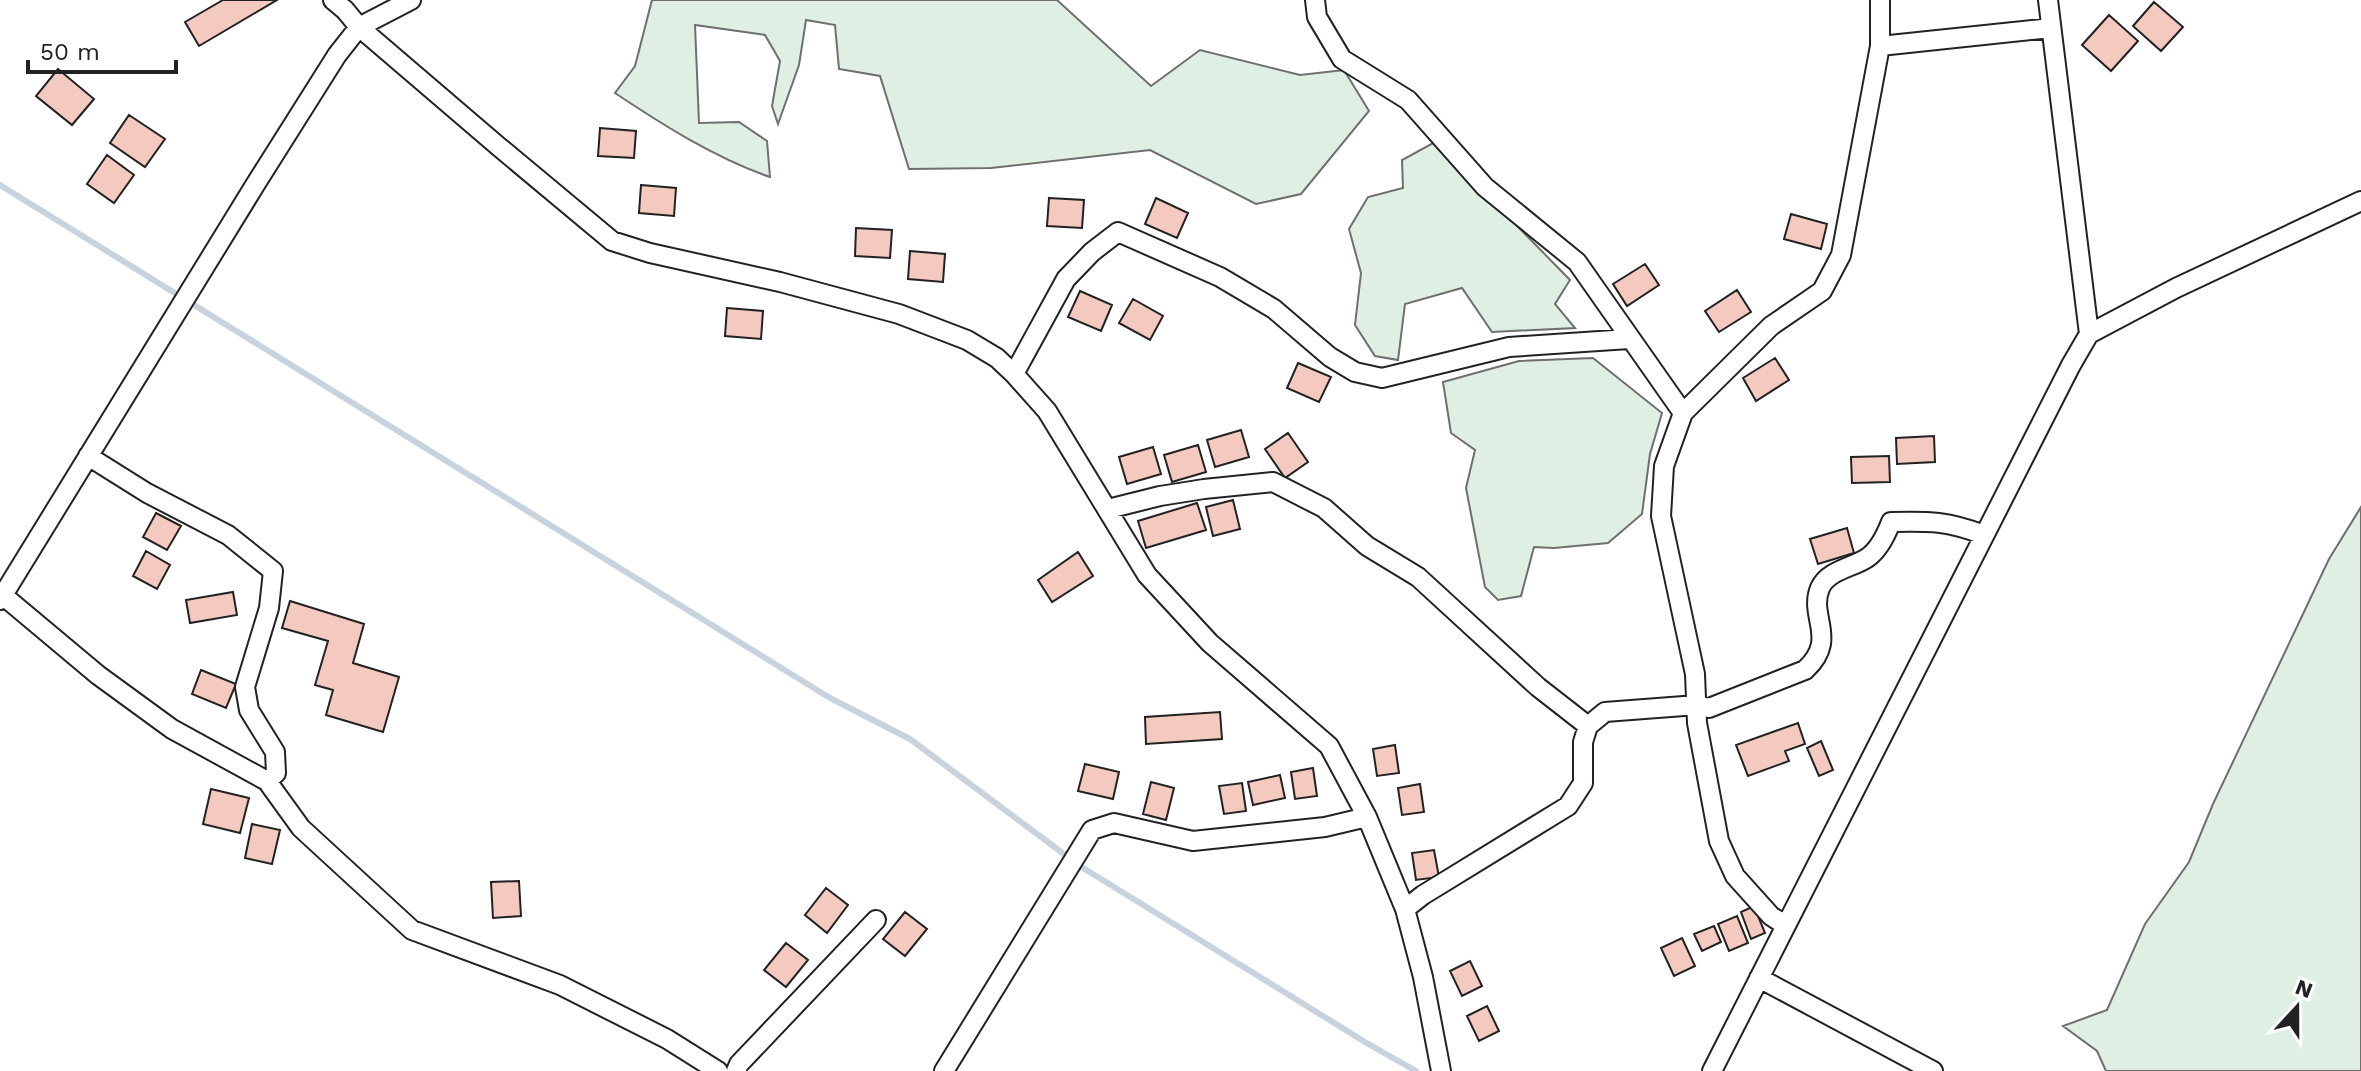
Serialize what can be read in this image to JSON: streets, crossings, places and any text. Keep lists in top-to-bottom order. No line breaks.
{"scale_bar":"50 m","north":"top"}
